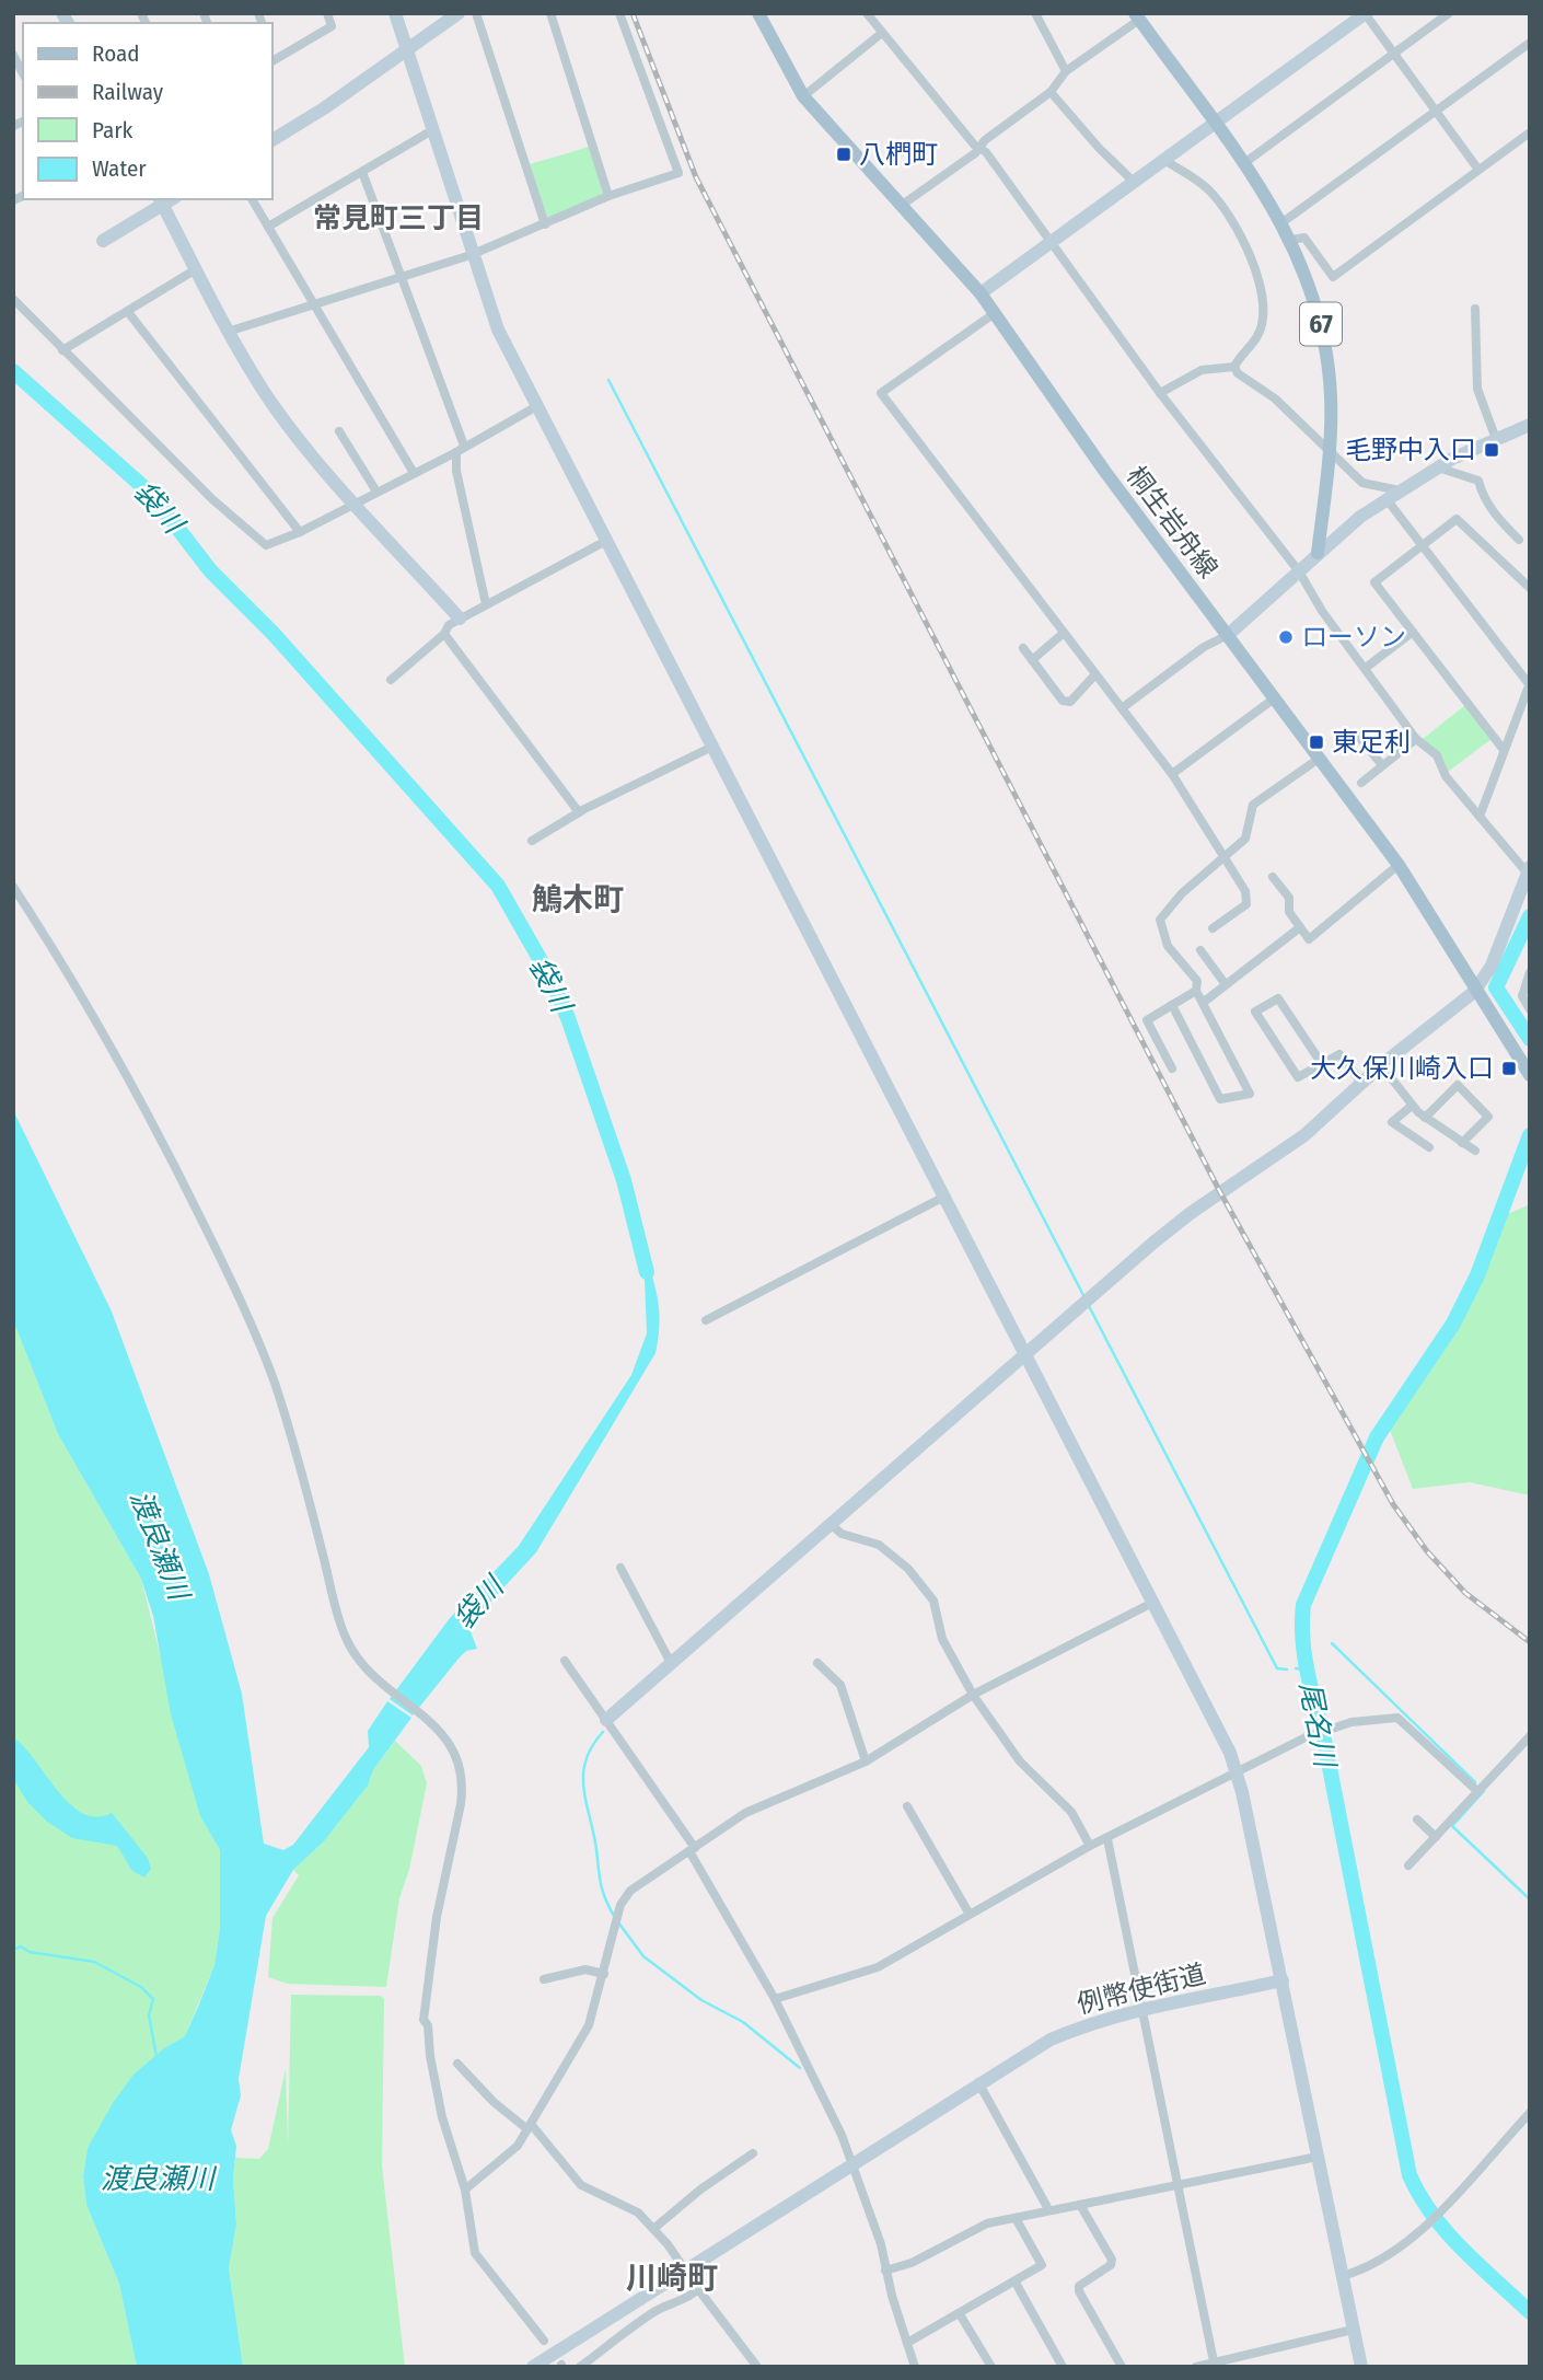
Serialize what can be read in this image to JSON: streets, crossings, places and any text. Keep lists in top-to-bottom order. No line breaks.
{"streets":{"main road":["67","桐生岩舟線"],"street":["例幣使街道"]},"districts":["常見町三丁目","鵤木町","川崎町"],"water":["袋川","渡良瀬川","尾名川"],"places":{"transit":["八椚町","毛野中入口","東足利","大久保川崎入口"],"other":["ローソン"]},"legend":["Road","Railway","Park","Water"]}
